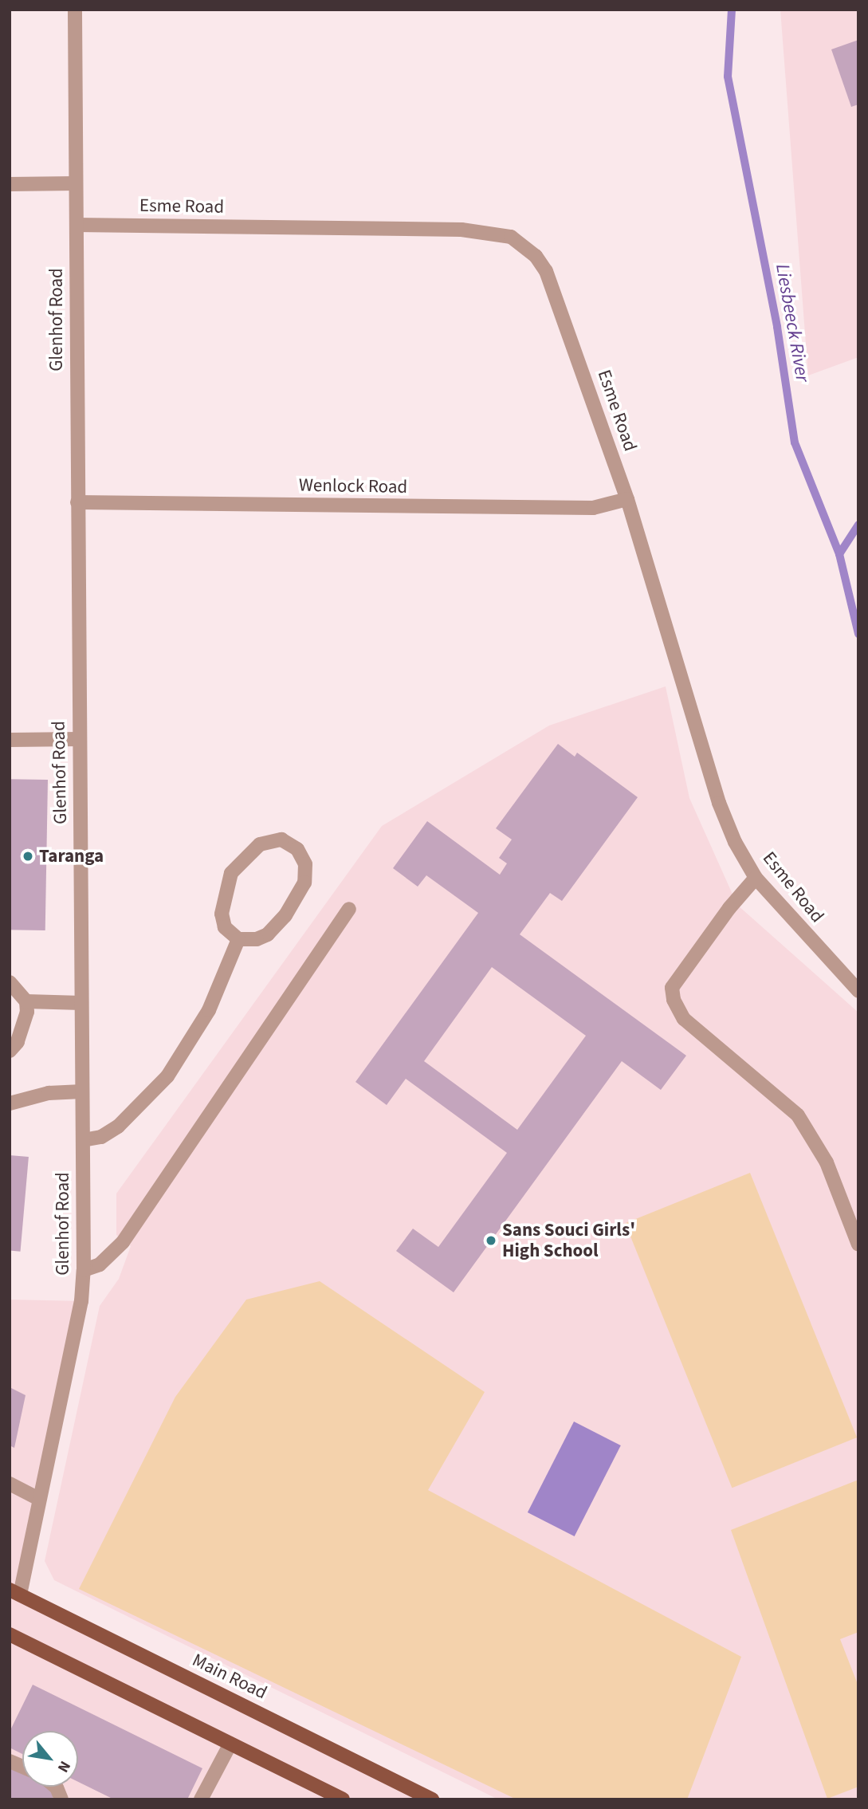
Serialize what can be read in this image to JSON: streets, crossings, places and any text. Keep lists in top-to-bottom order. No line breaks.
{"streets":{"main road":["Main Road"],"street":["Esme Road","Glenhof Road","Wenlock Road"]},"crossings":[["Esme Road","Glenhof Road"],["Esme Road","Wenlock Road"],["Glenhof Road","Wenlock Road"],["Glenhof Road","Main Road"]],"water":["Liesbeeck River"],"places":["Taranga","Sans Souci Girls' High School"],"north":"bottom right"}
